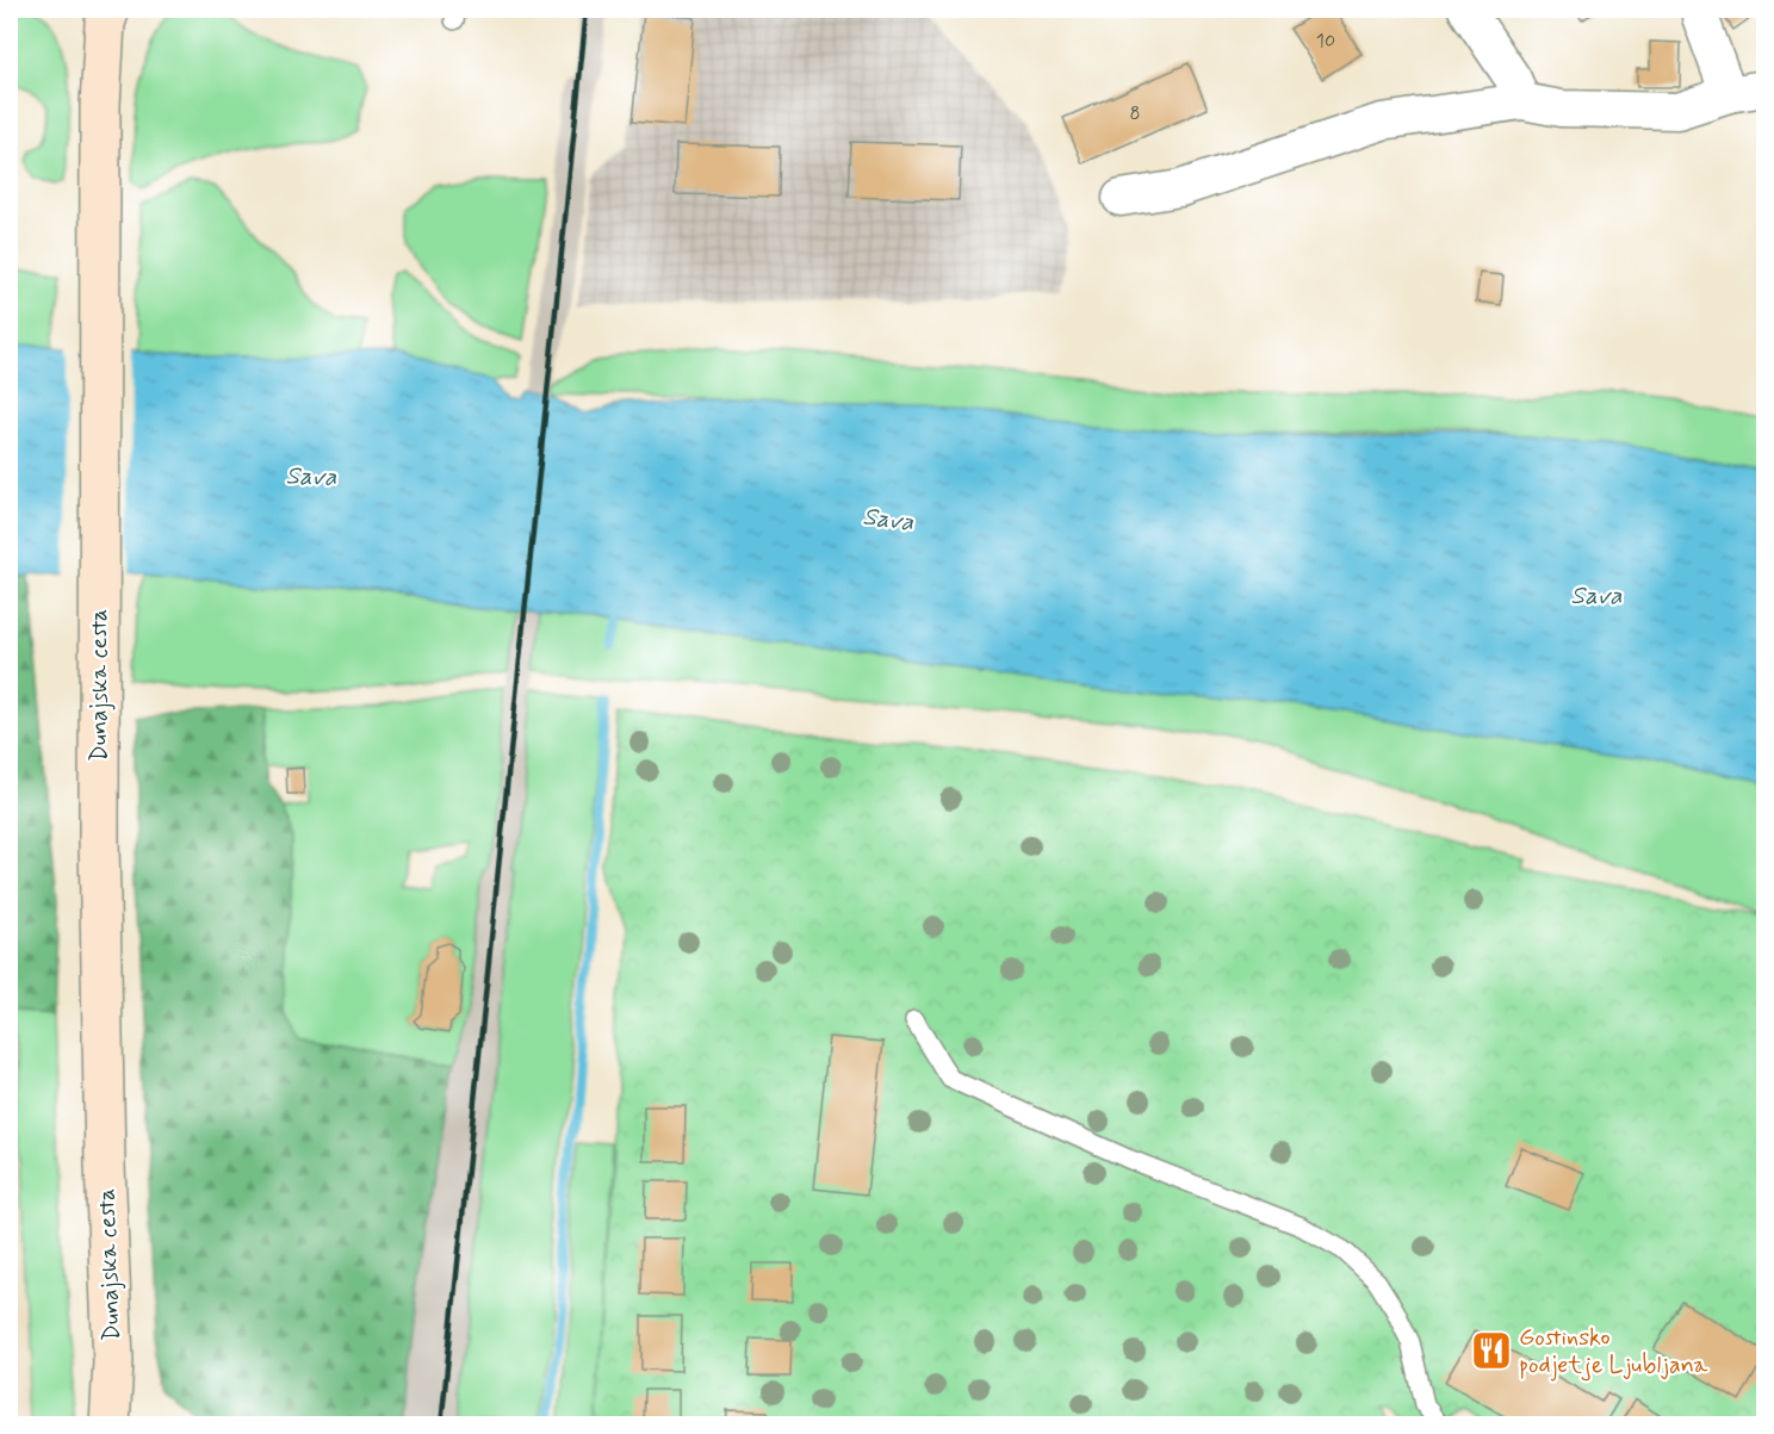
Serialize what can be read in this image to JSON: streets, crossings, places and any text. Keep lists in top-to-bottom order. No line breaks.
{"streets":{"main road":["Dunajska cesta"]},"water":["Sava"],"places":{"restaurant":["Gostinsko podjetje Ljubljana"]},"house_numbers":["10","8"]}
